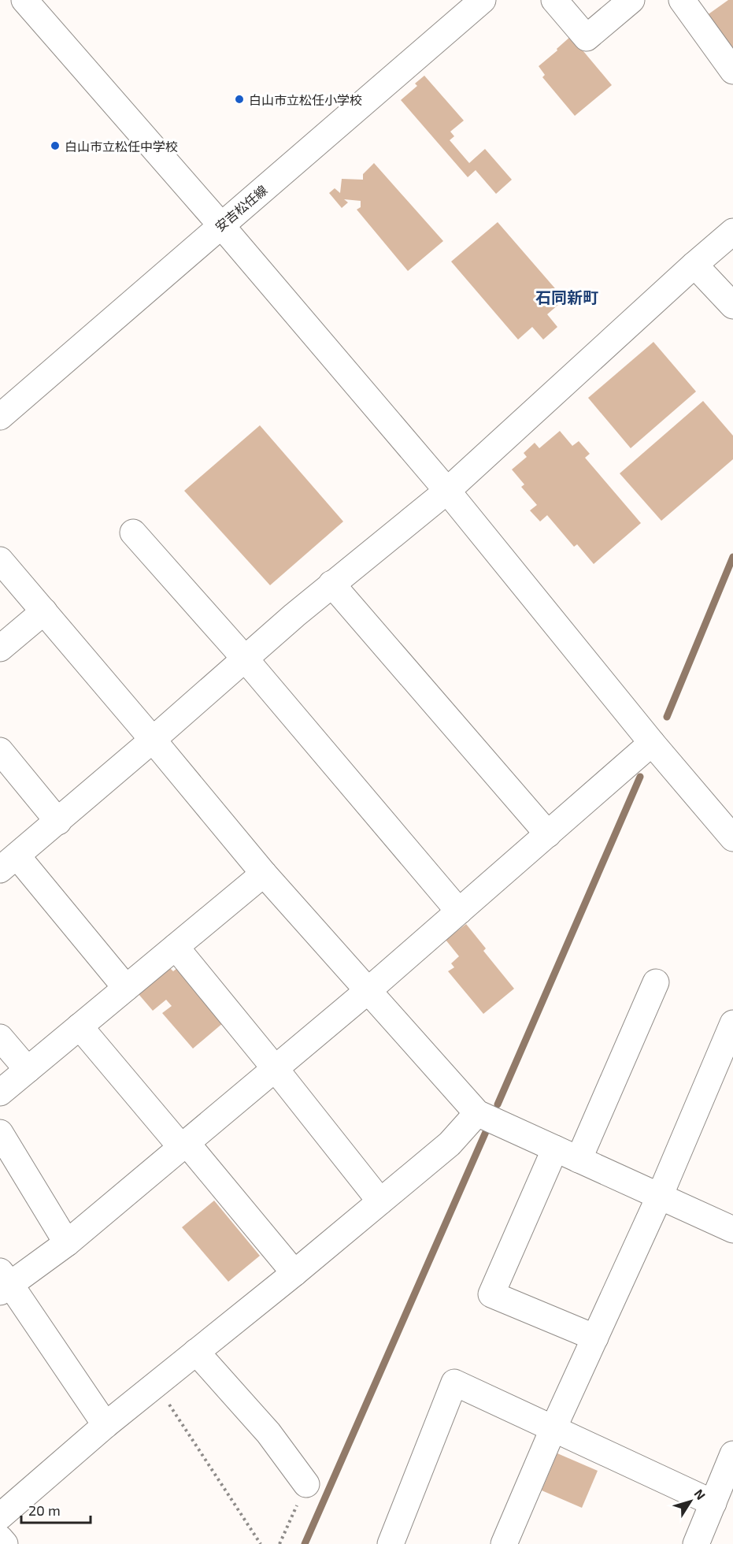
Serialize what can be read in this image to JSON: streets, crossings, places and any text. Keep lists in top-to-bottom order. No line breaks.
{"streets":{"street":["安吉松任線"]},"districts":["石同新町"],"places":["白山市立松任小学校","白山市立松任中学校"],"scale_bar":"20 m","north":"top right"}
